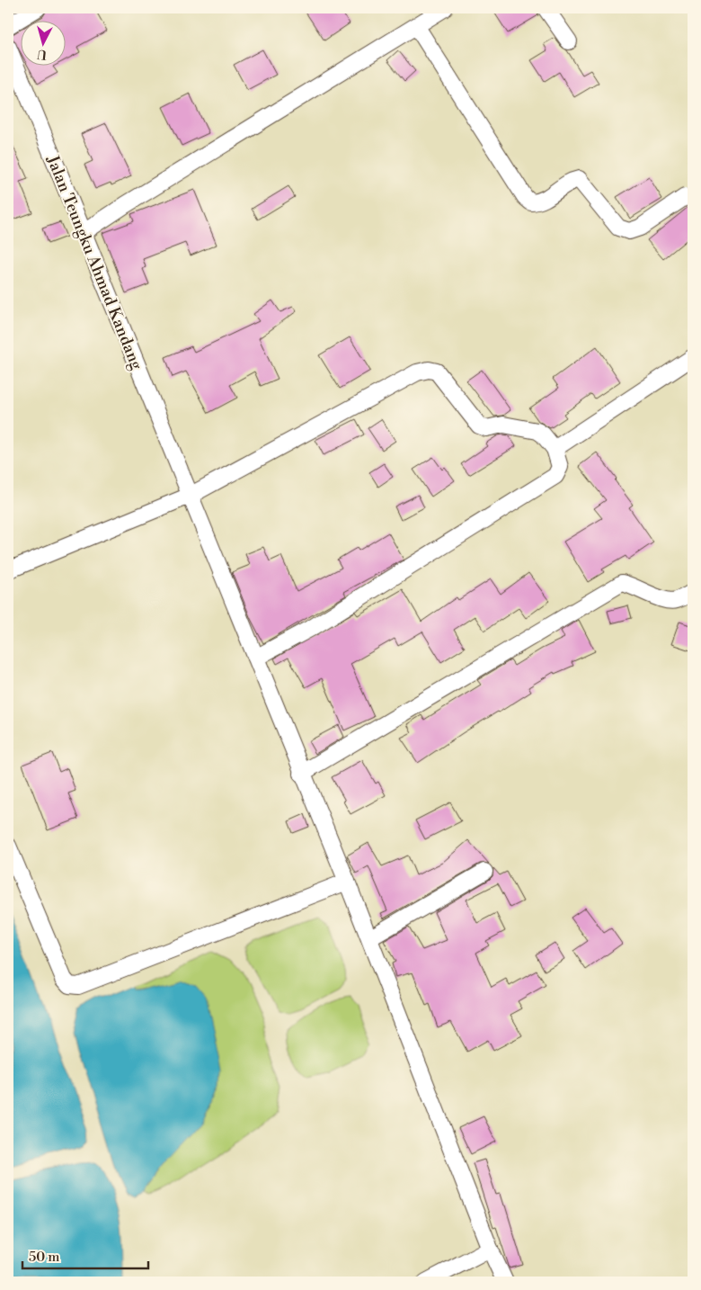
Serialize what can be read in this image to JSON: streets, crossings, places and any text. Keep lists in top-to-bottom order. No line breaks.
{"streets":{"street":["Jalan Teungku Ahmad Kandang"]},"scale_bar":"50 m","north":"bottom"}
